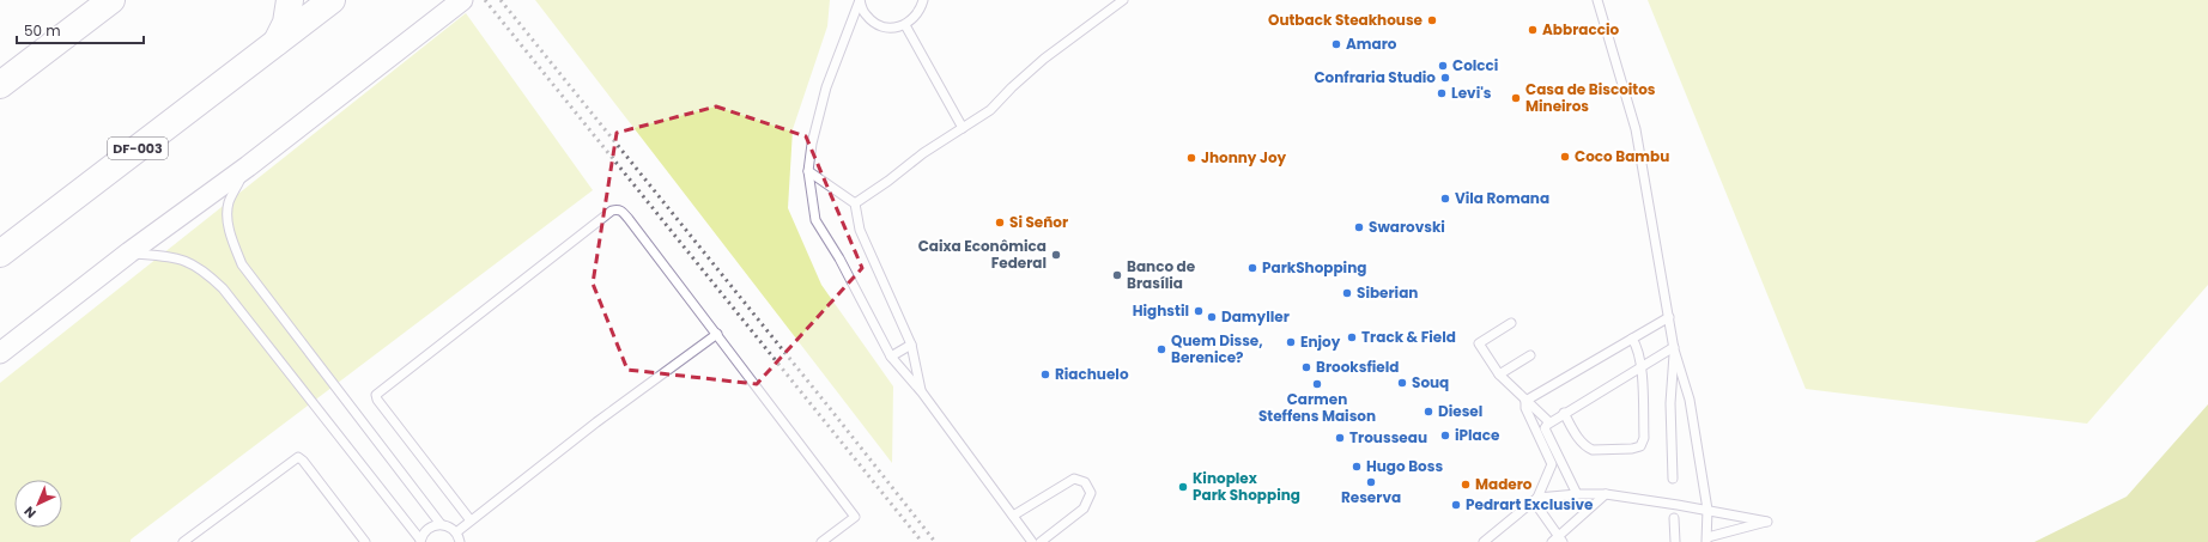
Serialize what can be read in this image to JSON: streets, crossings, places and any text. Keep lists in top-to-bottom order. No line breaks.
{"streets":{"highway":["DF-003"]},"places":["Outback Steakhouse","Abbraccio","Amaro","Colcci","Confraria Studio","Levi's","Casa de Biscoitos Mineiros","Coco Bambu","Jhonny Joy","Vila Romana","Si Señor","Swarovski","Caixa Econômica Federal","ParkShopping","Banco de Brasília","Siberian","Highstil","Damyller","Track & Field","Enjoy","Quem Disse, Berenice?","Brooksfield","Riachuelo","Souq","Carmen Steffens Maison","Diesel","iPlace","Trousseau","Hugo Boss","Reserva","Madero","Kinoplex Park Shopping","Pedrart Exclusive"],"scale_bar":"50 m","north":"bottom left"}
